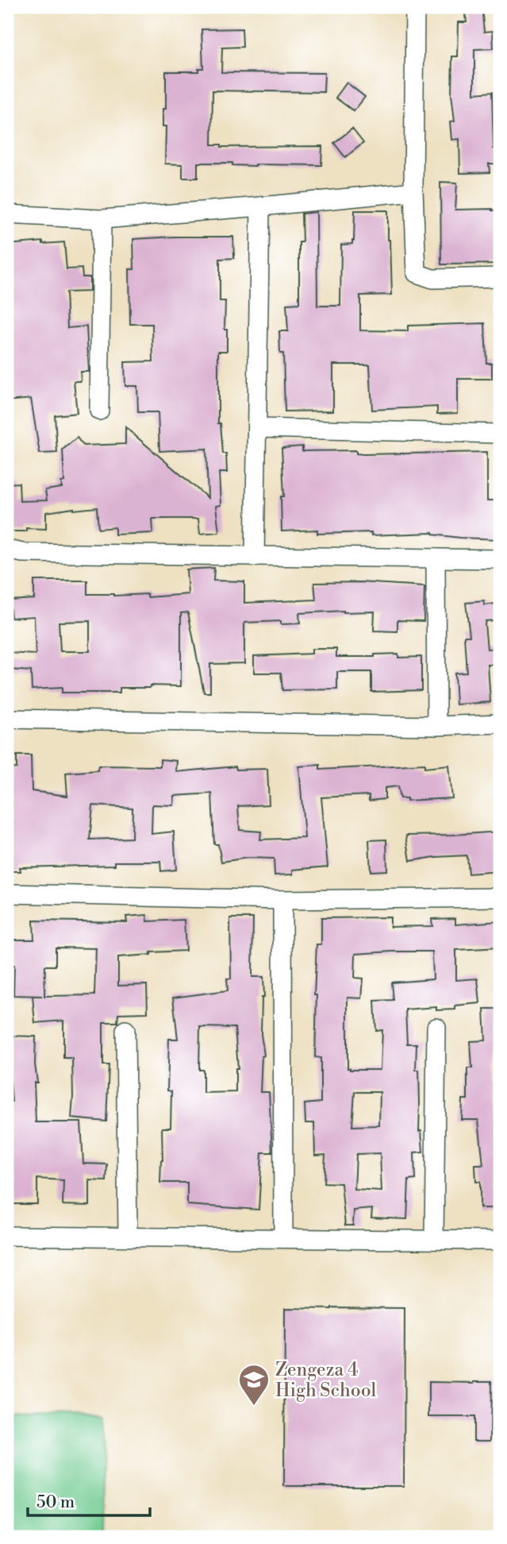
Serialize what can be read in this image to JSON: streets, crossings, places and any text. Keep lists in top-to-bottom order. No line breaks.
{"places":{"school or university":["Zengeza 4 High School"]},"scale_bar":"50 m"}
